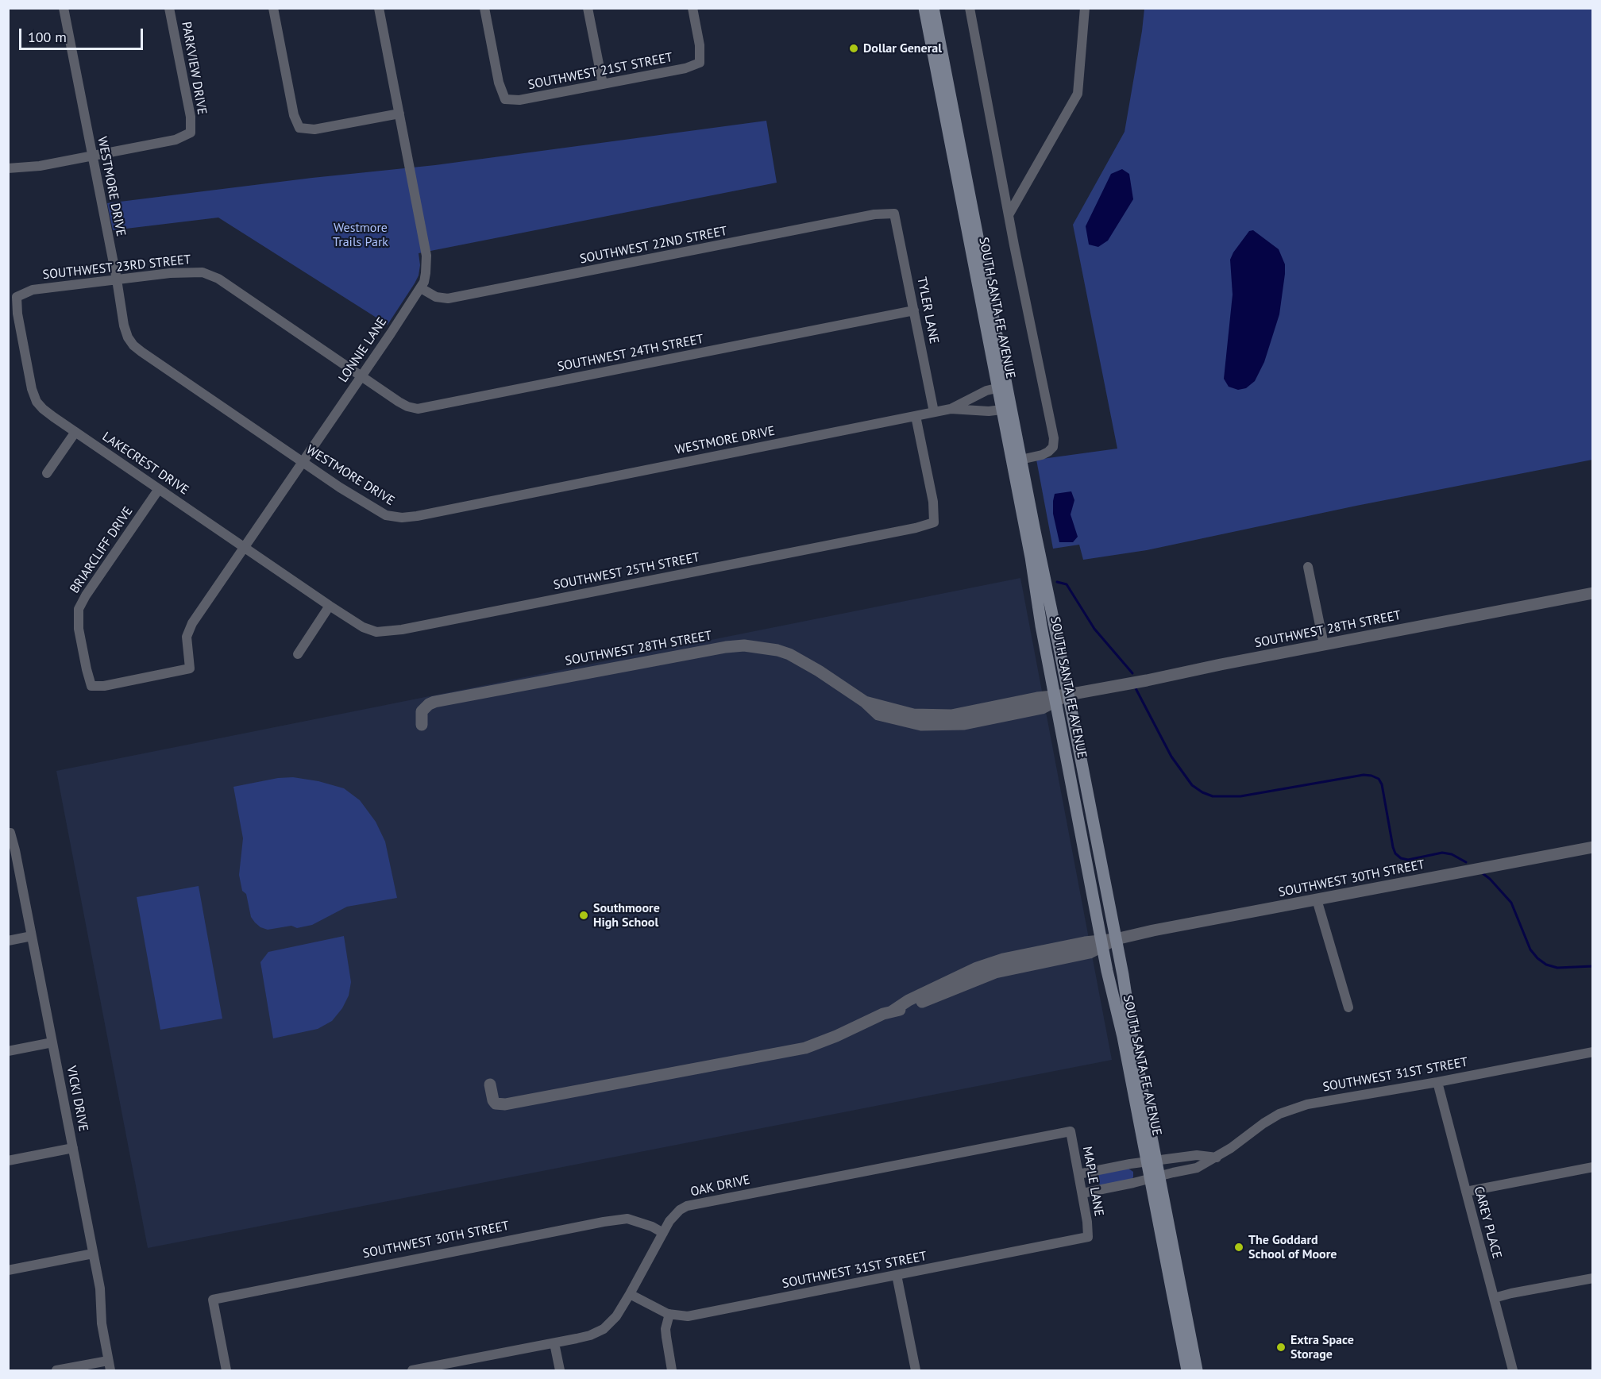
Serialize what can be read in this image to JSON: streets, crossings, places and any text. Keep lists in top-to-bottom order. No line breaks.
{"streets":{"main road":["SOUTH SANTA FE AVENUE"],"street":["PARKVIEW DRIVE","SOUTHWEST 21ST STREET","WESTMORE DRIVE","SOUTHWEST 22ND STREET","SOUTHWEST 23RD STREET","TYLER LANE","LONNIE LANE","SOUTHWEST 24TH STREET","LAKECREST DRIVE","BRIARCLIFF DRIVE","SOUTHWEST 25TH STREET","SOUTHWEST 28TH STREET","SOUTHWEST 30TH STREET","SOUTHWEST 31ST STREET","VICKI DRIVE","MAPLE LANE","OAK DRIVE","CAREY PLACE"]},"crossings":[["PARKVIEW DRIVE","WESTMORE DRIVE"],["WESTMORE DRIVE","SOUTHWEST 23RD STREET"],["WESTMORE DRIVE","SOUTH SANTA FE AVENUE"],["WESTMORE DRIVE","TYLER LANE"],["WESTMORE DRIVE","LONNIE LANE"],["WESTMORE DRIVE","SOUTHWEST 25TH STREET"],["SOUTHWEST 22ND STREET","TYLER LANE"],["SOUTHWEST 22ND STREET","LONNIE LANE"],["SOUTHWEST 23RD STREET","LONNIE LANE"],["SOUTHWEST 23RD STREET","SOUTHWEST 24TH STREET"],["SOUTHWEST 23RD STREET","LAKECREST DRIVE"],["SOUTH SANTA FE AVENUE","SOUTHWEST 28TH STREET"],["SOUTH SANTA FE AVENUE","SOUTHWEST 30TH STREET"],["SOUTH SANTA FE AVENUE","SOUTHWEST 31ST STREET"],["TYLER LANE","SOUTHWEST 24TH STREET"],["LONNIE LANE","SOUTHWEST 24TH STREET"],["LONNIE LANE","LAKECREST DRIVE"],["LONNIE LANE","BRIARCLIFF DRIVE"],["LAKECREST DRIVE","BRIARCLIFF DRIVE"],["LAKECREST DRIVE","SOUTHWEST 25TH STREET"],["SOUTHWEST 30TH STREET","OAK DRIVE"],["SOUTHWEST 31ST STREET","MAPLE LANE"],["SOUTHWEST 31ST STREET","OAK DRIVE"],["SOUTHWEST 31ST STREET","CAREY PLACE"],["MAPLE LANE","OAK DRIVE"]],"parks":["Westmore Trails Park"],"places":["Dollar General","Southmoore High School","The Goddard School of Moore","Extra Space Storage"],"scale_bar":"100 m"}
